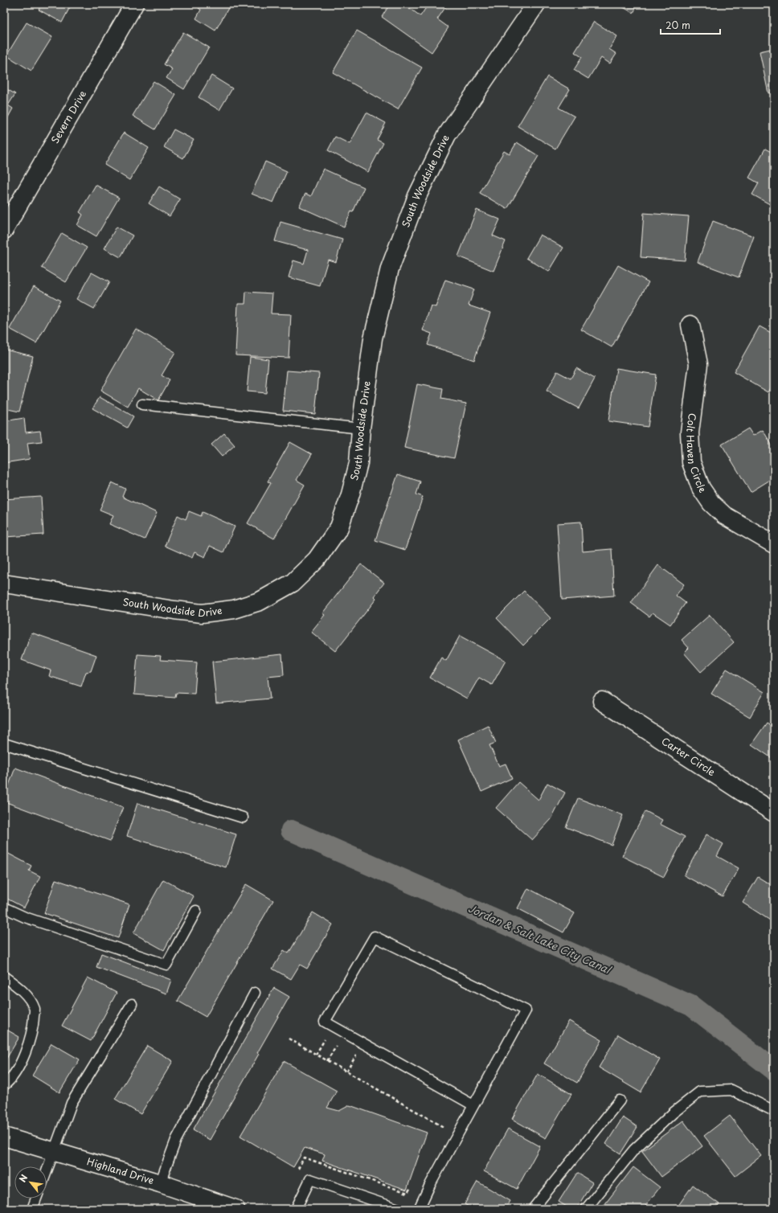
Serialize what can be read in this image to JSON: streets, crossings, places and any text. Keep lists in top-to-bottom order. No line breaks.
{"streets":{"street":["Severn Drive","South Woodside Drive","Colt Haven Circle","Carter Circle","Highland Drive"]},"water":["Jordan & Salt Lake City Canal"],"scale_bar":"20 m","north":"top left"}
